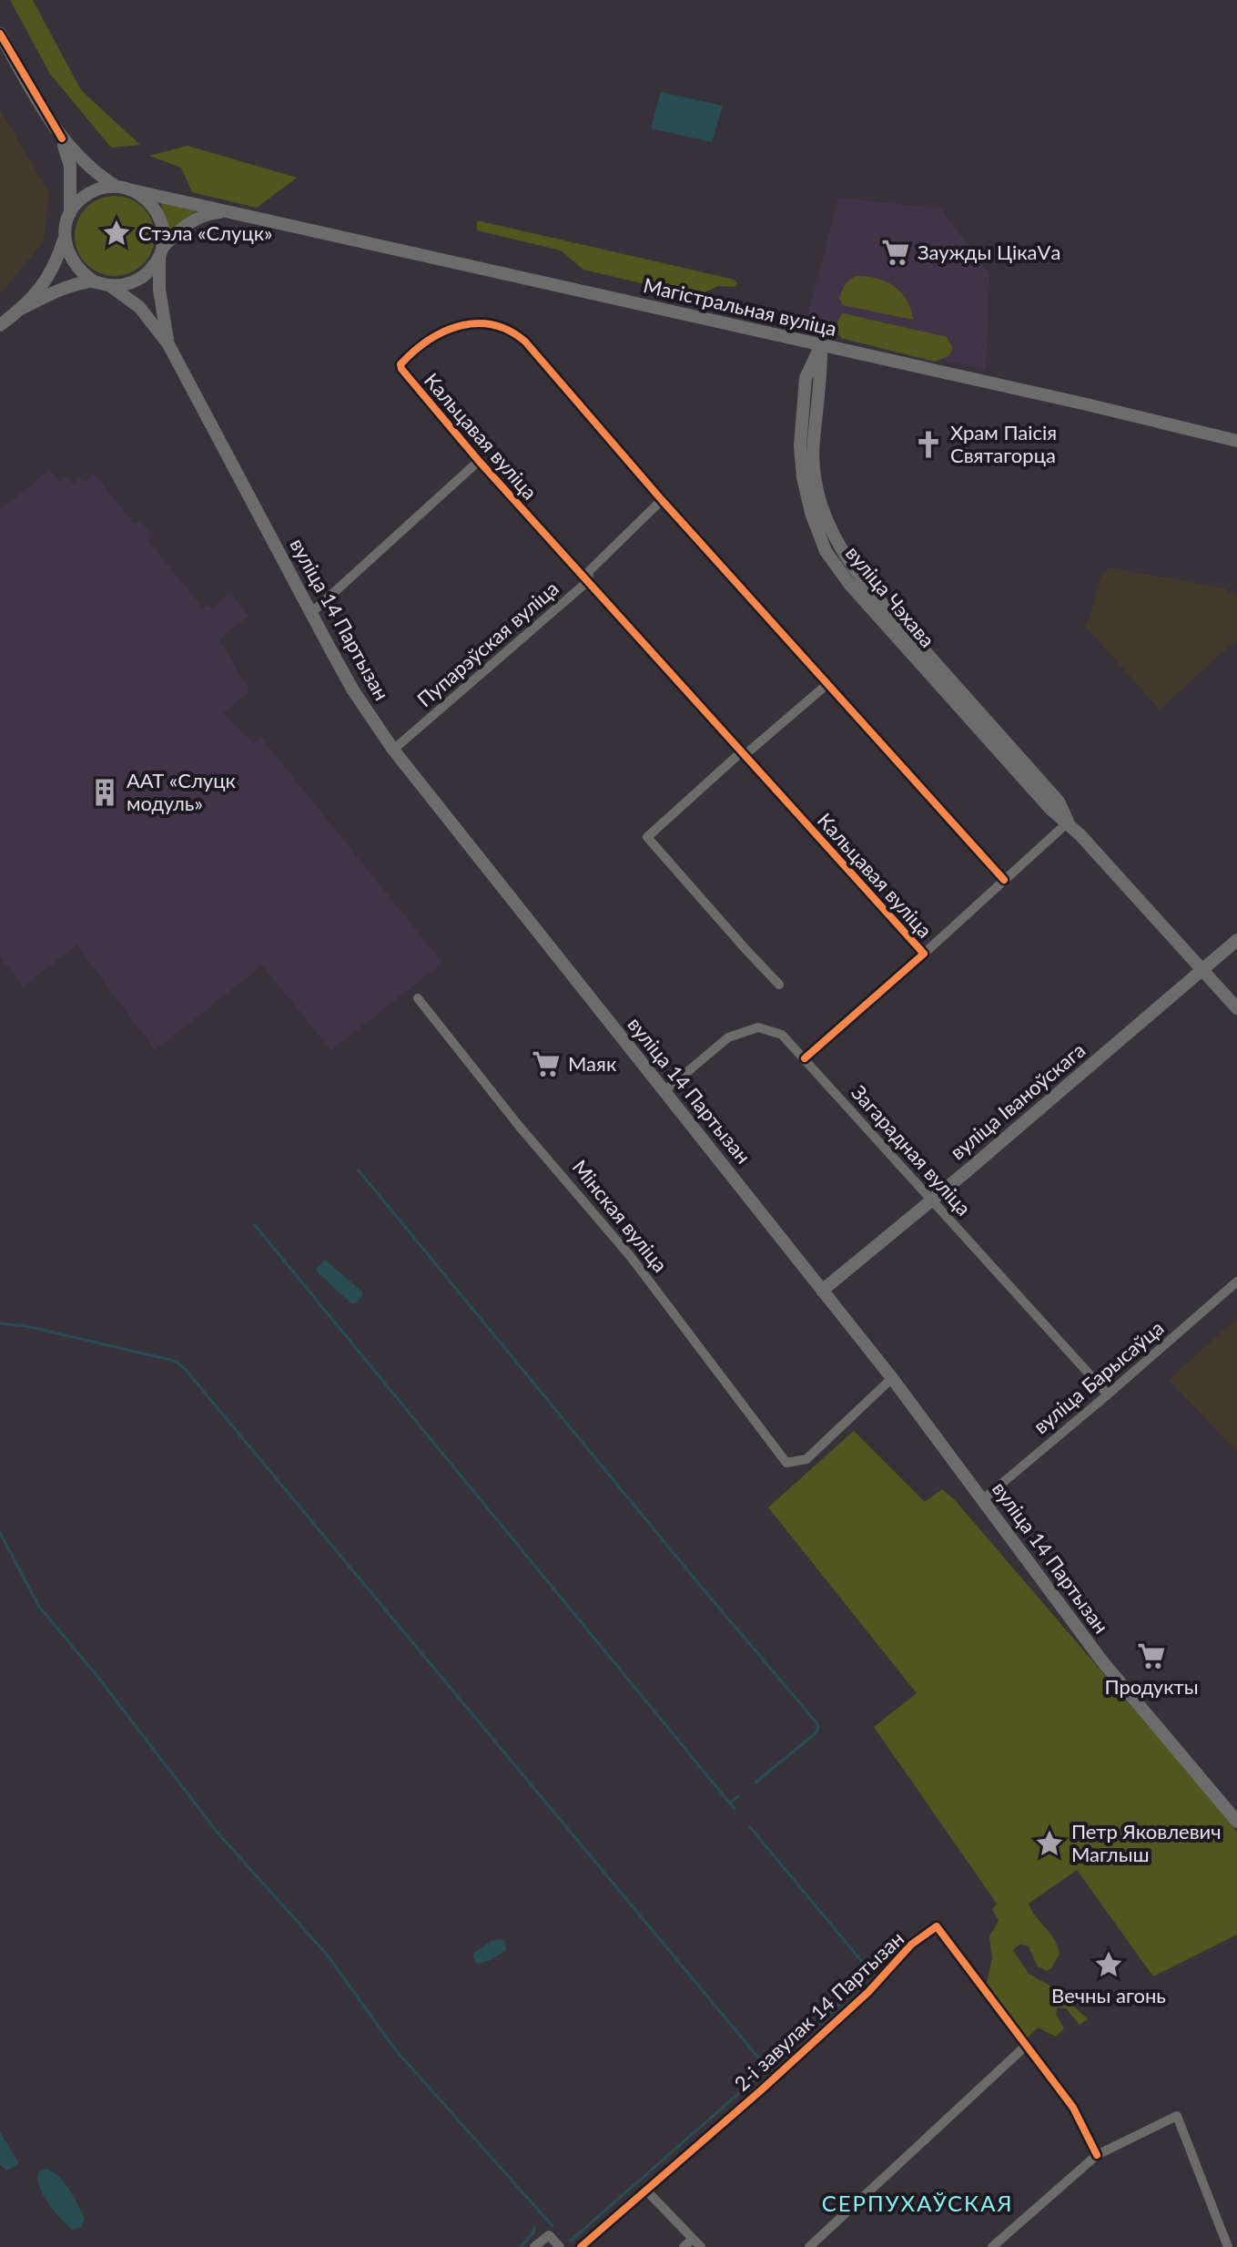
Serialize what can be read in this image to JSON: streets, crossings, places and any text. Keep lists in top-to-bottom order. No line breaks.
{"streets":{"main road":["Магістральная вуліца","вуліца Чэхава","вуліца 14 Партызан","вуліца Іваноўскага"],"street":["Кальцавая вуліца","Пупарэўская вуліца","Загарадная вуліца","Мінская вуліца","вуліца Барысаўца","2-і завулак 14 Партызан"]},"crossings":[["Магістральная вуліца","вуліца Чэхава"],["Магістральная вуліца","вуліца 14 Партызан"],["Кальцавая вуліца","Пупарэўская вуліца"],["Кальцавая вуліца","Загарадная вуліца"],["вуліца Чэхава","вуліца Іваноўскага"],["вуліца 14 Партызан","Пупарэўская вуліца"],["вуліца 14 Партызан","вуліца Іваноўскага"],["вуліца 14 Партызан","Загарадная вуліца"],["вуліца 14 Партызан","Мінская вуліца"],["вуліца 14 Партызан","вуліца Барысаўца"],["вуліца Іваноўскага","Загарадная вуліца"],["Загарадная вуліца","вуліца Барысаўца"]],"districts":["СЕРПУХАЎСКАЯ"],"places":{"place":["Стэла «Слуцк»","Петр Яковлевич Маглыш","Вечны агонь"],"supermarket":["Заужды ЦікаVа","Маяк","Продукты"],"church":["Храм Паісія Святагорца"],"building":["ААТ «Слуцк модуль»"]}}
